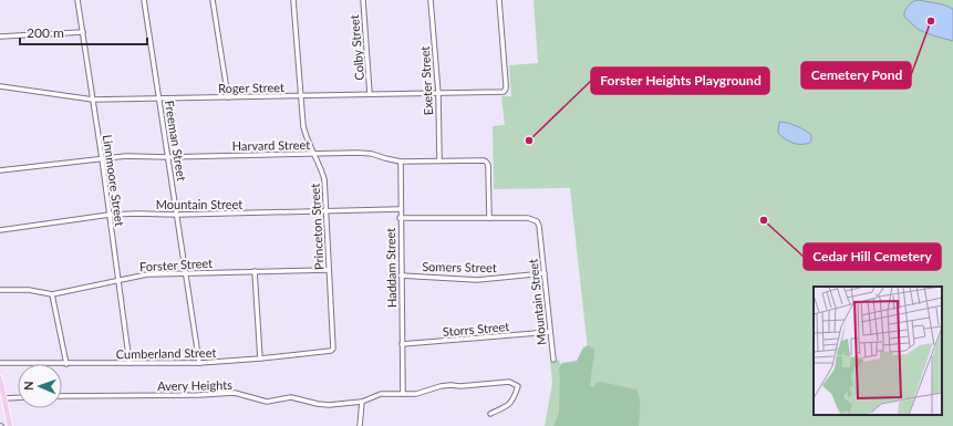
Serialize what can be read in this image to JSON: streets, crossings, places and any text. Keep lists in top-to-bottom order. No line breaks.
{"streets":{"street":["Colby Street","Exeter Street","Roger Street","Freeman Street","Harvard Street","Linnmoore Street","Mountain Street","Princeton Street","Forster Street","Somers Street","Haddam Street","Storrs Street","Cumberland Street","Avery Heights"]},"crossings":[["Colby Street","Roger Street"],["Exeter Street","Roger Street"],["Exeter Street","Harvard Street"],["Roger Street","Freeman Street"],["Roger Street","Linnmoore Street"],["Roger Street","Princeton Street"],["Freeman Street","Harvard Street"],["Freeman Street","Mountain Street"],["Freeman Street","Forster Street"],["Freeman Street","Cumberland Street"],["Harvard Street","Linnmoore Street"],["Harvard Street","Mountain Street"],["Harvard Street","Princeton Street"],["Harvard Street","Haddam Street"],["Linnmoore Street","Mountain Street"],["Linnmoore Street","Forster Street"],["Linnmoore Street","Cumberland Street"],["Mountain Street","Princeton Street"],["Mountain Street","Somers Street"],["Mountain Street","Haddam Street"],["Mountain Street","Storrs Street"],["Princeton Street","Forster Street"],["Princeton Street","Cumberland Street"],["Somers Street","Haddam Street"],["Haddam Street","Storrs Street"],["Haddam Street","Avery Heights"]],"places":["Cemetery Pond","Forster Heights Playground","Cedar Hill Cemetery"],"scale_bar":"200 m","north":"left"}
